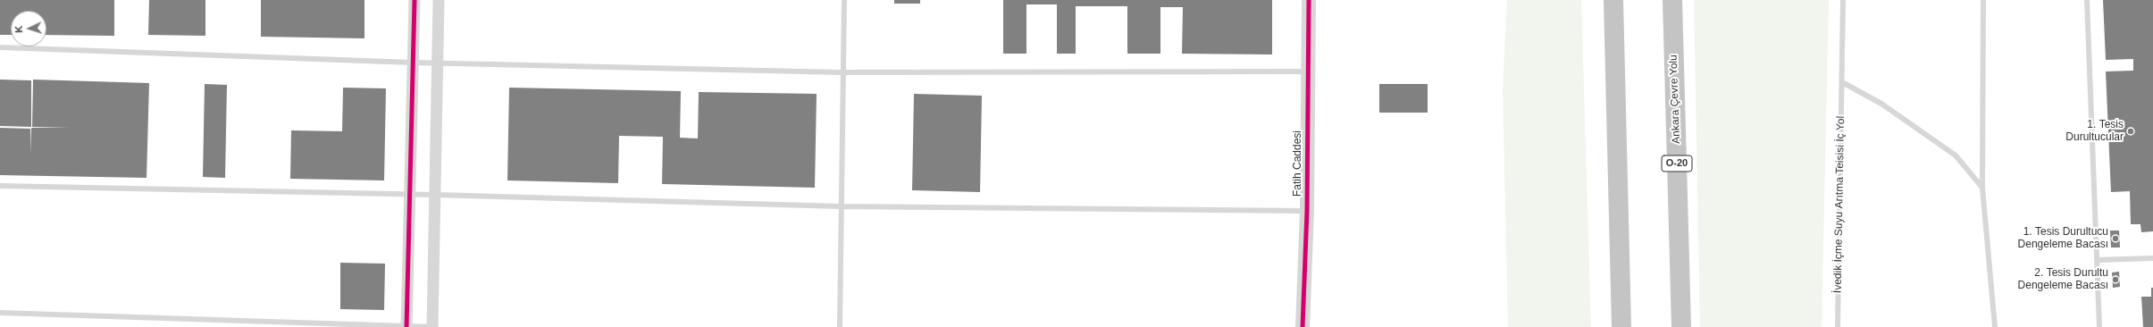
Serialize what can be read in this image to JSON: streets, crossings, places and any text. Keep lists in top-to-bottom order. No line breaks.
{"streets":{"highway":["Ankara Çevre Yolu","O-20"],"street":["Fatih Caddesi"],"lane":["İvedik İçme Suyu Arıtma Teisisi İç Yol"]},"places":["1. Tesis Durultucular","1. Tesis Durultucu Dengeleme Bacası","2. Tesis Durultu Dengeleme Bacası"],"north":"left"}
